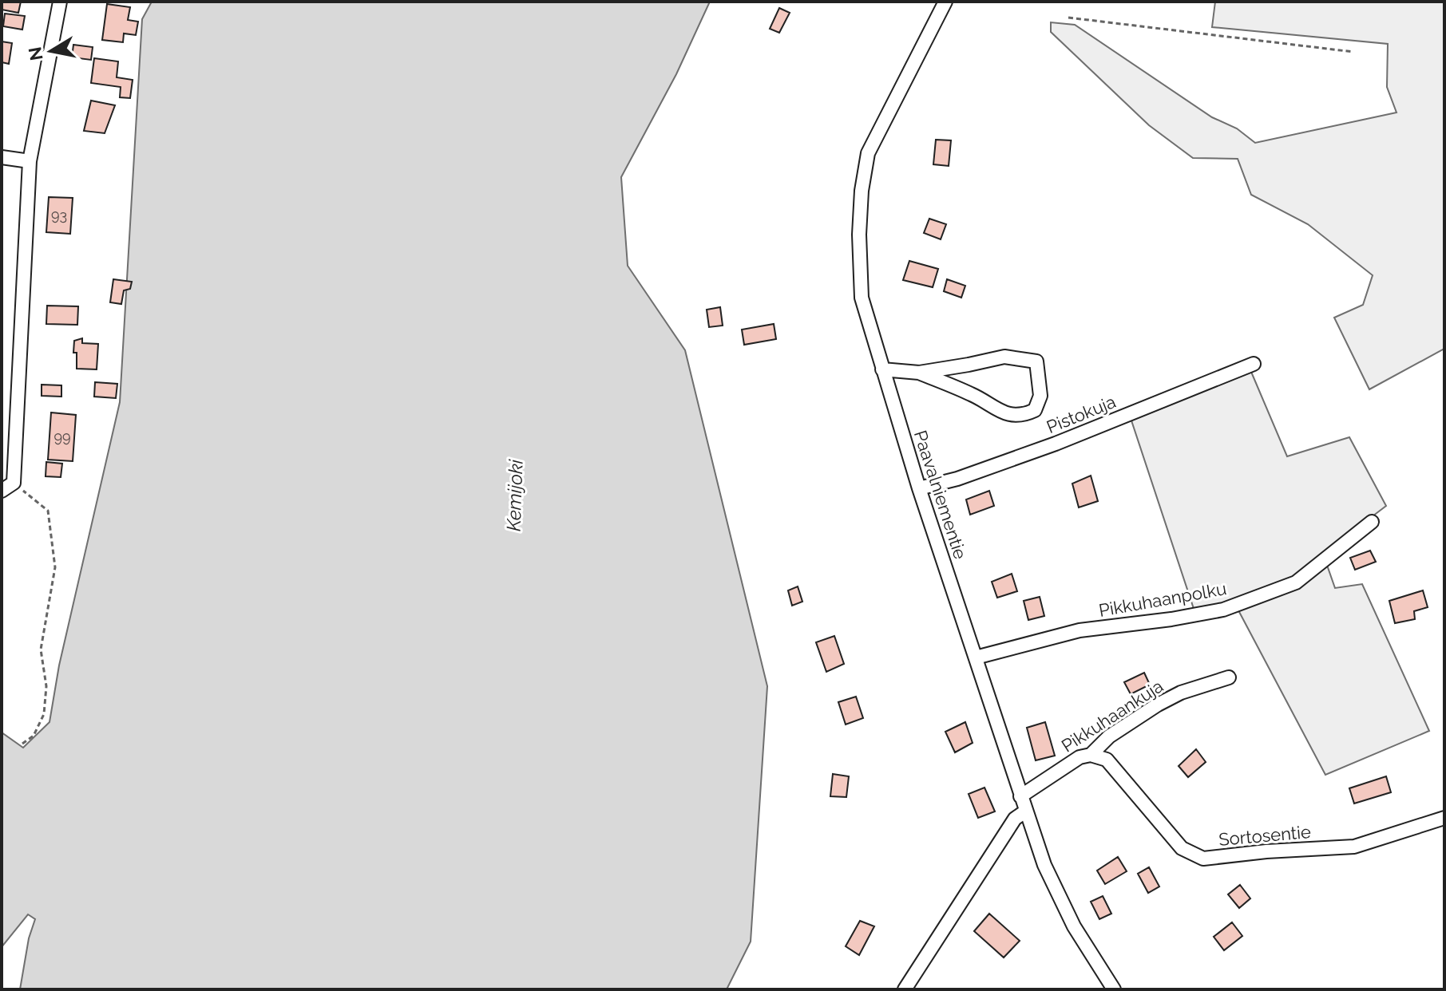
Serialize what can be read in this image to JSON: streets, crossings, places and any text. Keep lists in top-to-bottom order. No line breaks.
{"streets":{"street":["Pistokuja","Paavalniementie","Pikkuhaanpolku","Pikkuhaankuja","Sortosentie"]},"crossings":[["Pistokuja","Paavalniementie"],["Paavalniementie","Pikkuhaanpolku"],["Paavalniementie","Pikkuhaankuja"],["Pikkuhaankuja","Sortosentie"]],"water":["Kemijoki"],"house_numbers":["93","99"],"north":"left"}
